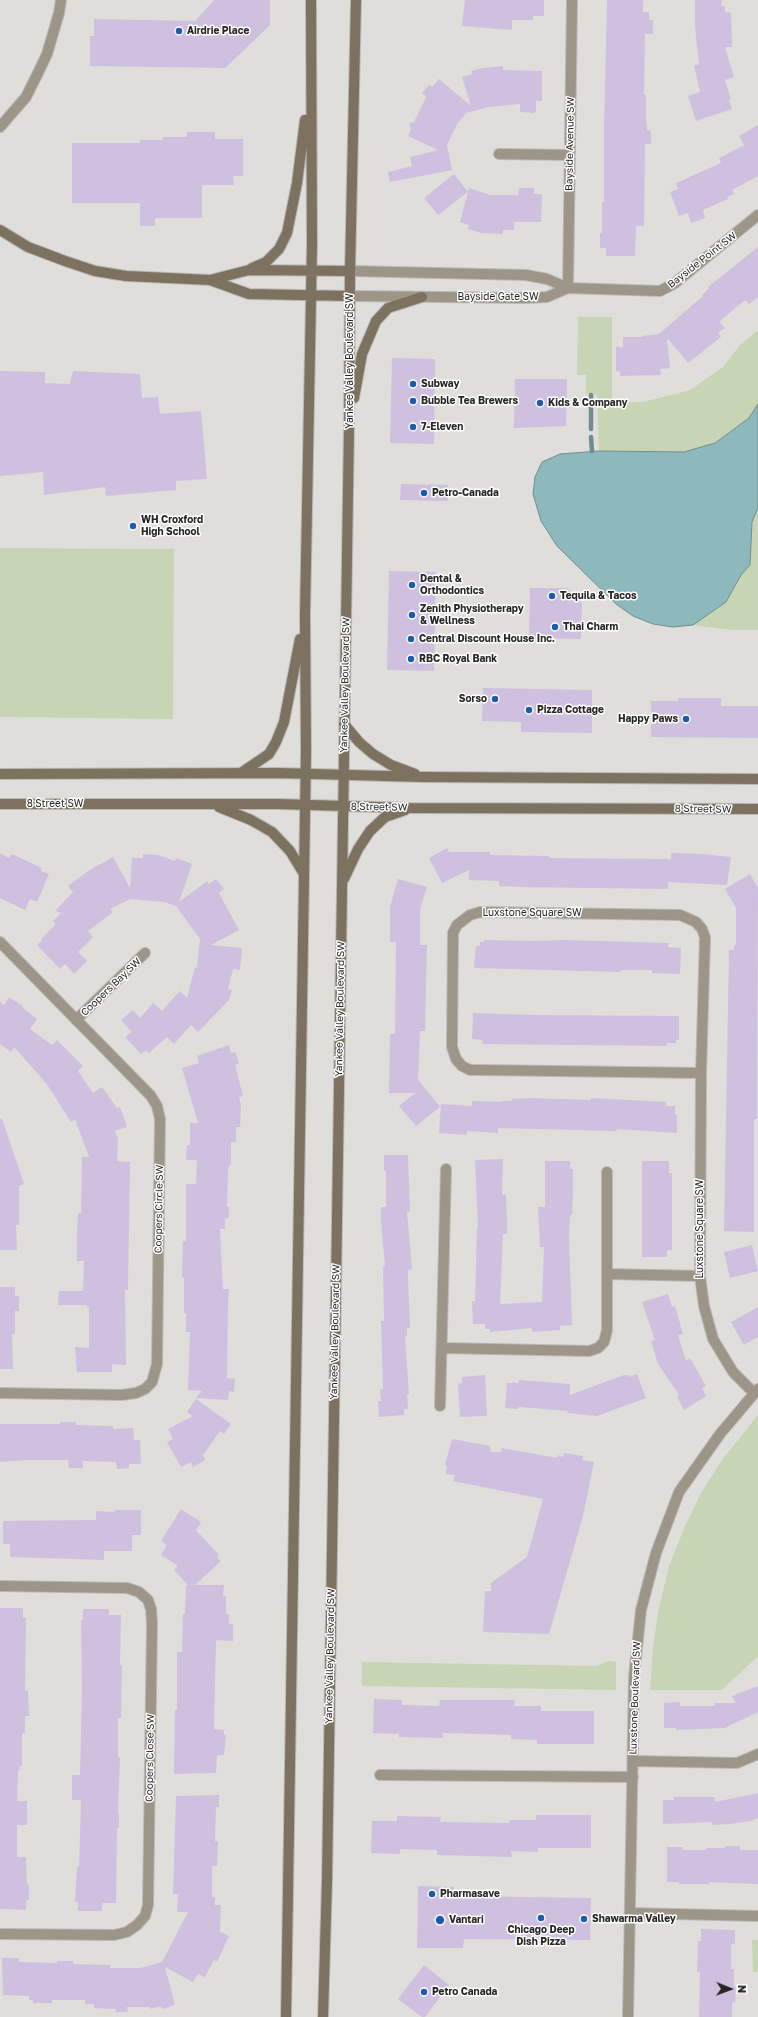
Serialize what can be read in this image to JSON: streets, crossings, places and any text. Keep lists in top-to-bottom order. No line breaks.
{"streets":{"main road":["Yankee Valley Boulevard SW","8 Street SW"],"street":["Bayside Avenue SW","Bayside Point SW","Bayside Gate SW","Luxstone Square SW","Coopers Bay SW","Coopers Circle SW","Luxstone Boulevard SW","Coopers Close SW"]},"crossings":[["Bayside Avenue SW","Bayside Point SW"],["Bayside Avenue SW","Bayside Gate SW"],["Bayside Point SW","Bayside Gate SW"],["Bayside Gate SW","Yankee Valley Boulevard SW"],["Yankee Valley Boulevard SW","8 Street SW"],["Luxstone Square SW","Luxstone Boulevard SW"],["Coopers Bay SW","Coopers Circle SW"]],"places":["Airdrie Place","Subway","Bubble Tea Brewers","Kids & Company","7-Eleven","Petro-Canada","WH Croxford High School","Dental & Orthodontics","Tequila & Tacos","Zenith Physiotherapy & Wellness","Thai Charm","Central Discount House Inc.","RBC Royal Bank","Sorso","Pizza Cottage","Happy Paws","Pharmasave","Chicago Deep Dish Pizza","Shawarma Valley","Vantari","Petro Canada"],"north":"right"}
